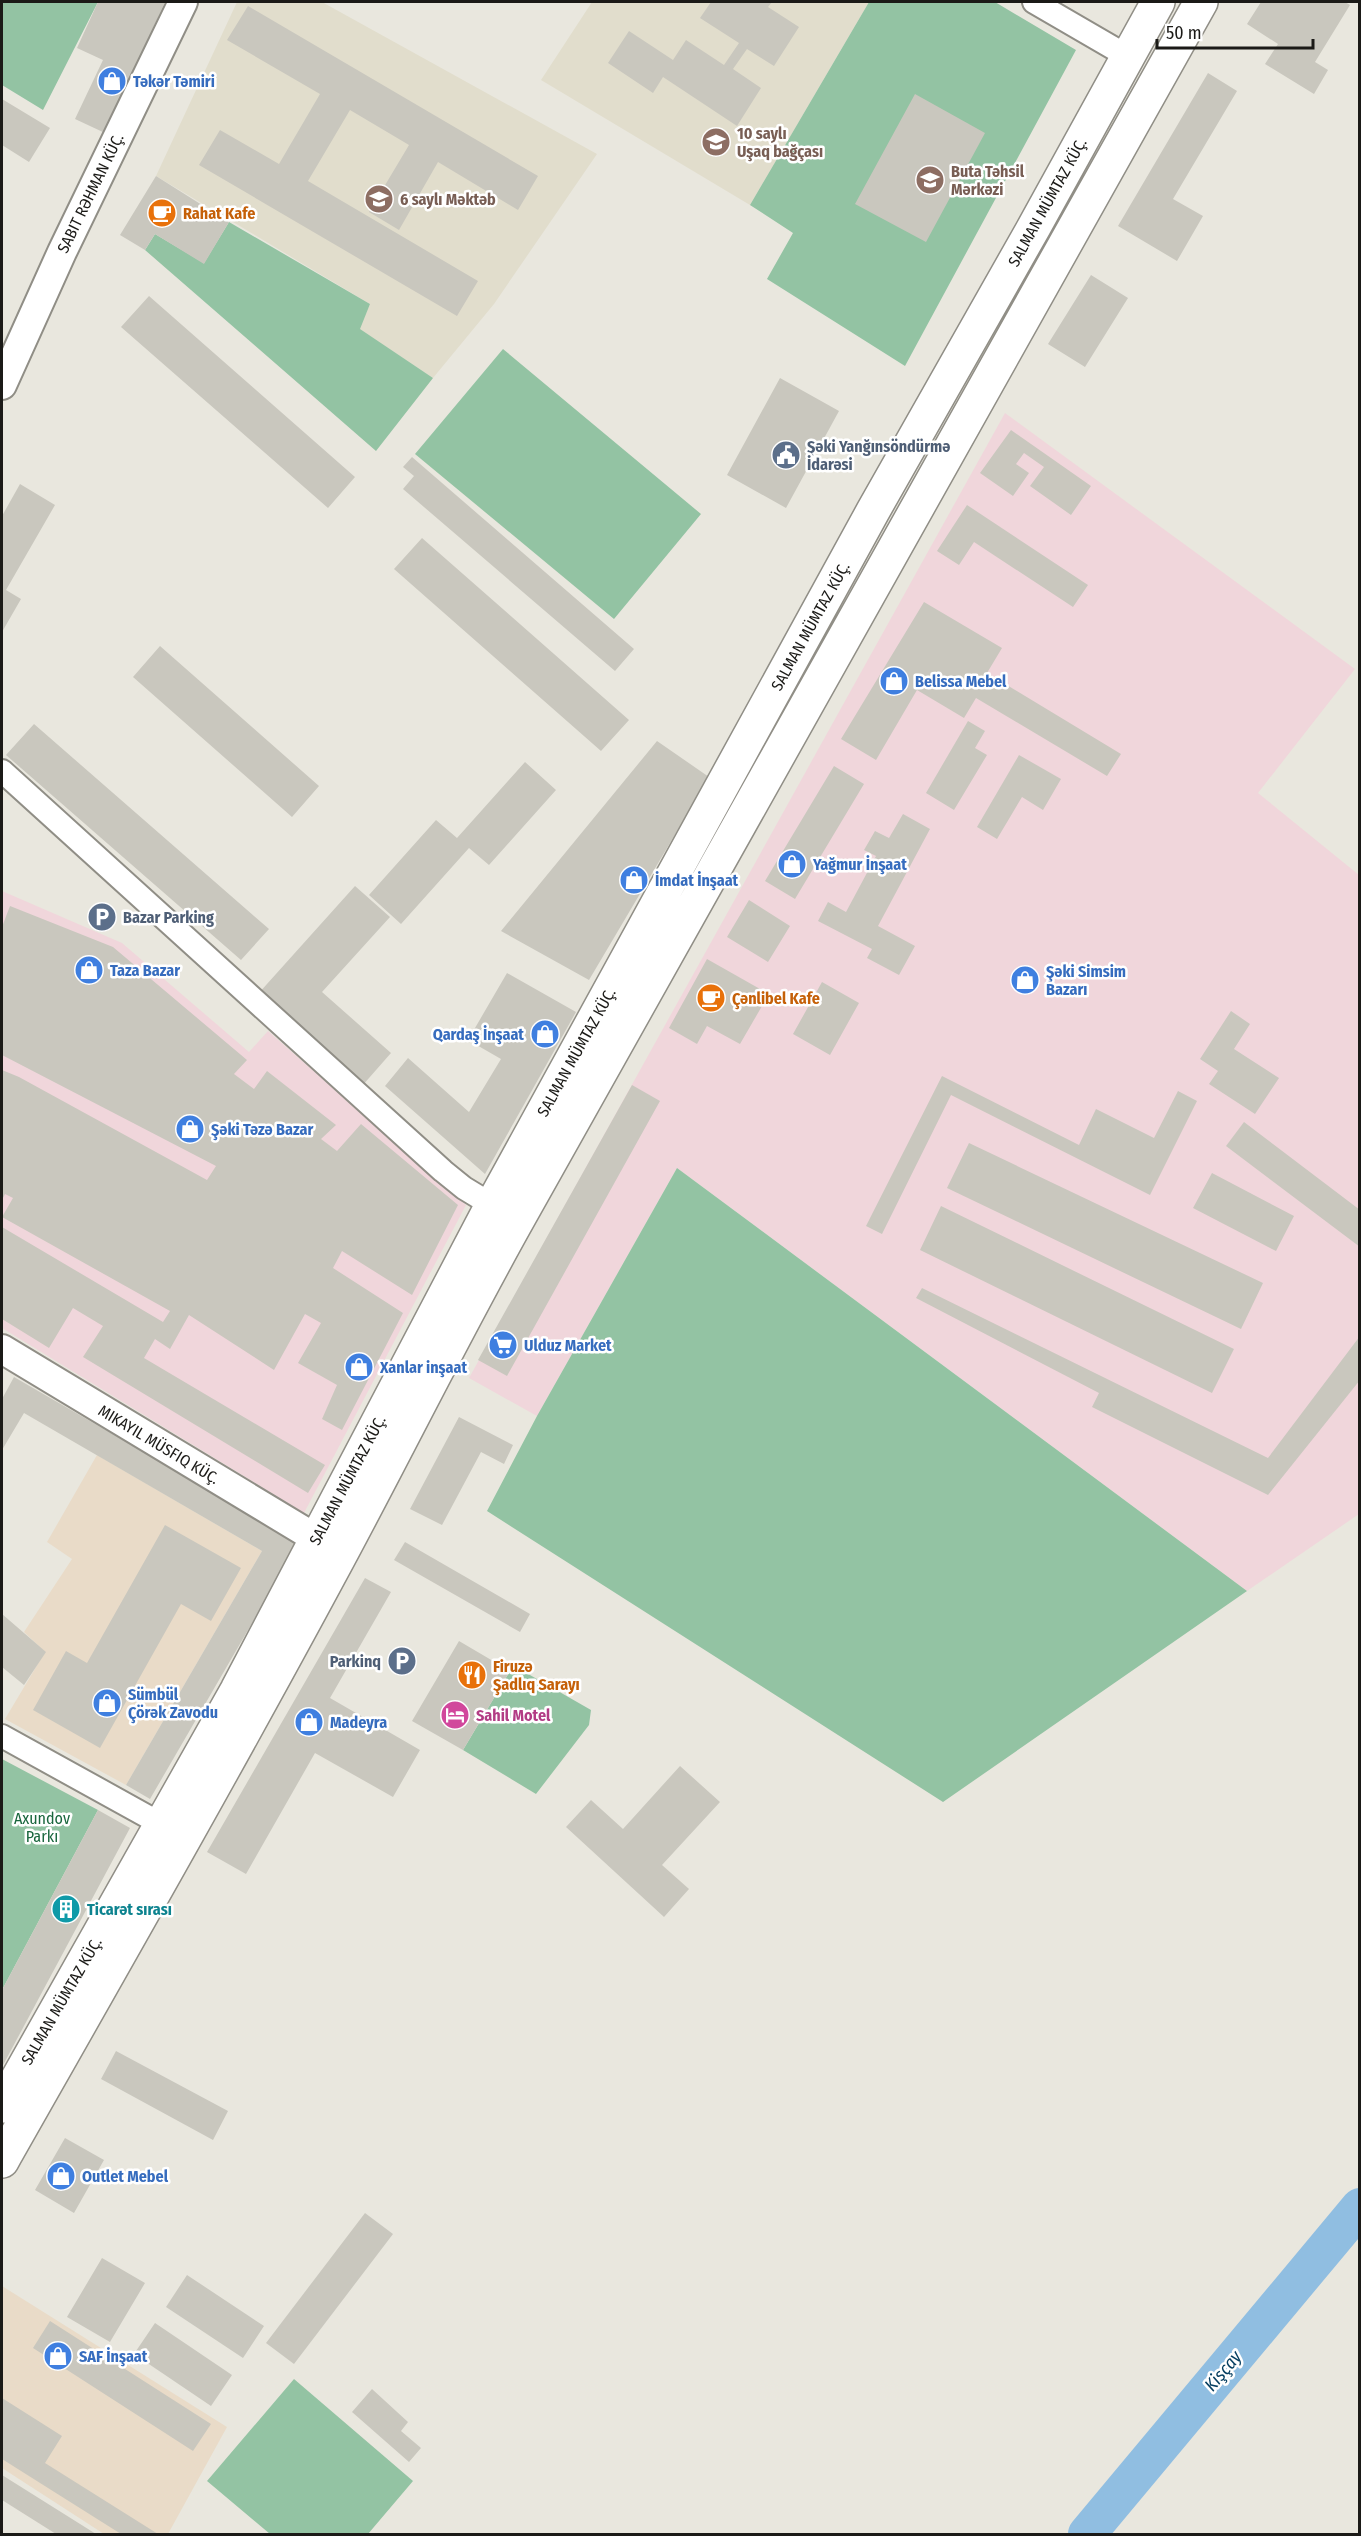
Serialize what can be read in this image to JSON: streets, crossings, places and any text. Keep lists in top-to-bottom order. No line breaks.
{"streets":{"highway":["SALMAN MÜMTAZ KÜÇ."],"main road":["SABIT RƏHMAN KÜÇ."]},"water":["Kişçay"],"parks":["Axundov Parkı"],"places":{"shop":["Təkər Təmiri","Belissa Mebel","Yağmur İnşaat","İmdat İnşaat","Taza Bazar","Şəki Simsim Bazarı","Qardaş İnşaat","Şəki Təzə Bazar","Xanlar inşaat","Sümbül Çörək Zavodu","Madeyra","Outlet Mebel","SAF İnşaat"],"school or university":["10 saylı Uşaq bağçası","Buta Təhsil Mərkəzi","6 saylı Məktəb"],"cafe":["Rahat Kafe","Çənlibel Kafe"],"public building":["Şəki Yanğınsöndürmə İdarəsi"],"parking":["Bazar Parking","Parkinq"],"supermarket":["Ulduz Market"],"restaurant":["Firuzə Şadlıq Sarayı"],"hotel":["Sahil Motel"],"building":["Ticarət sırası"]},"scale_bar":"50 m"}
